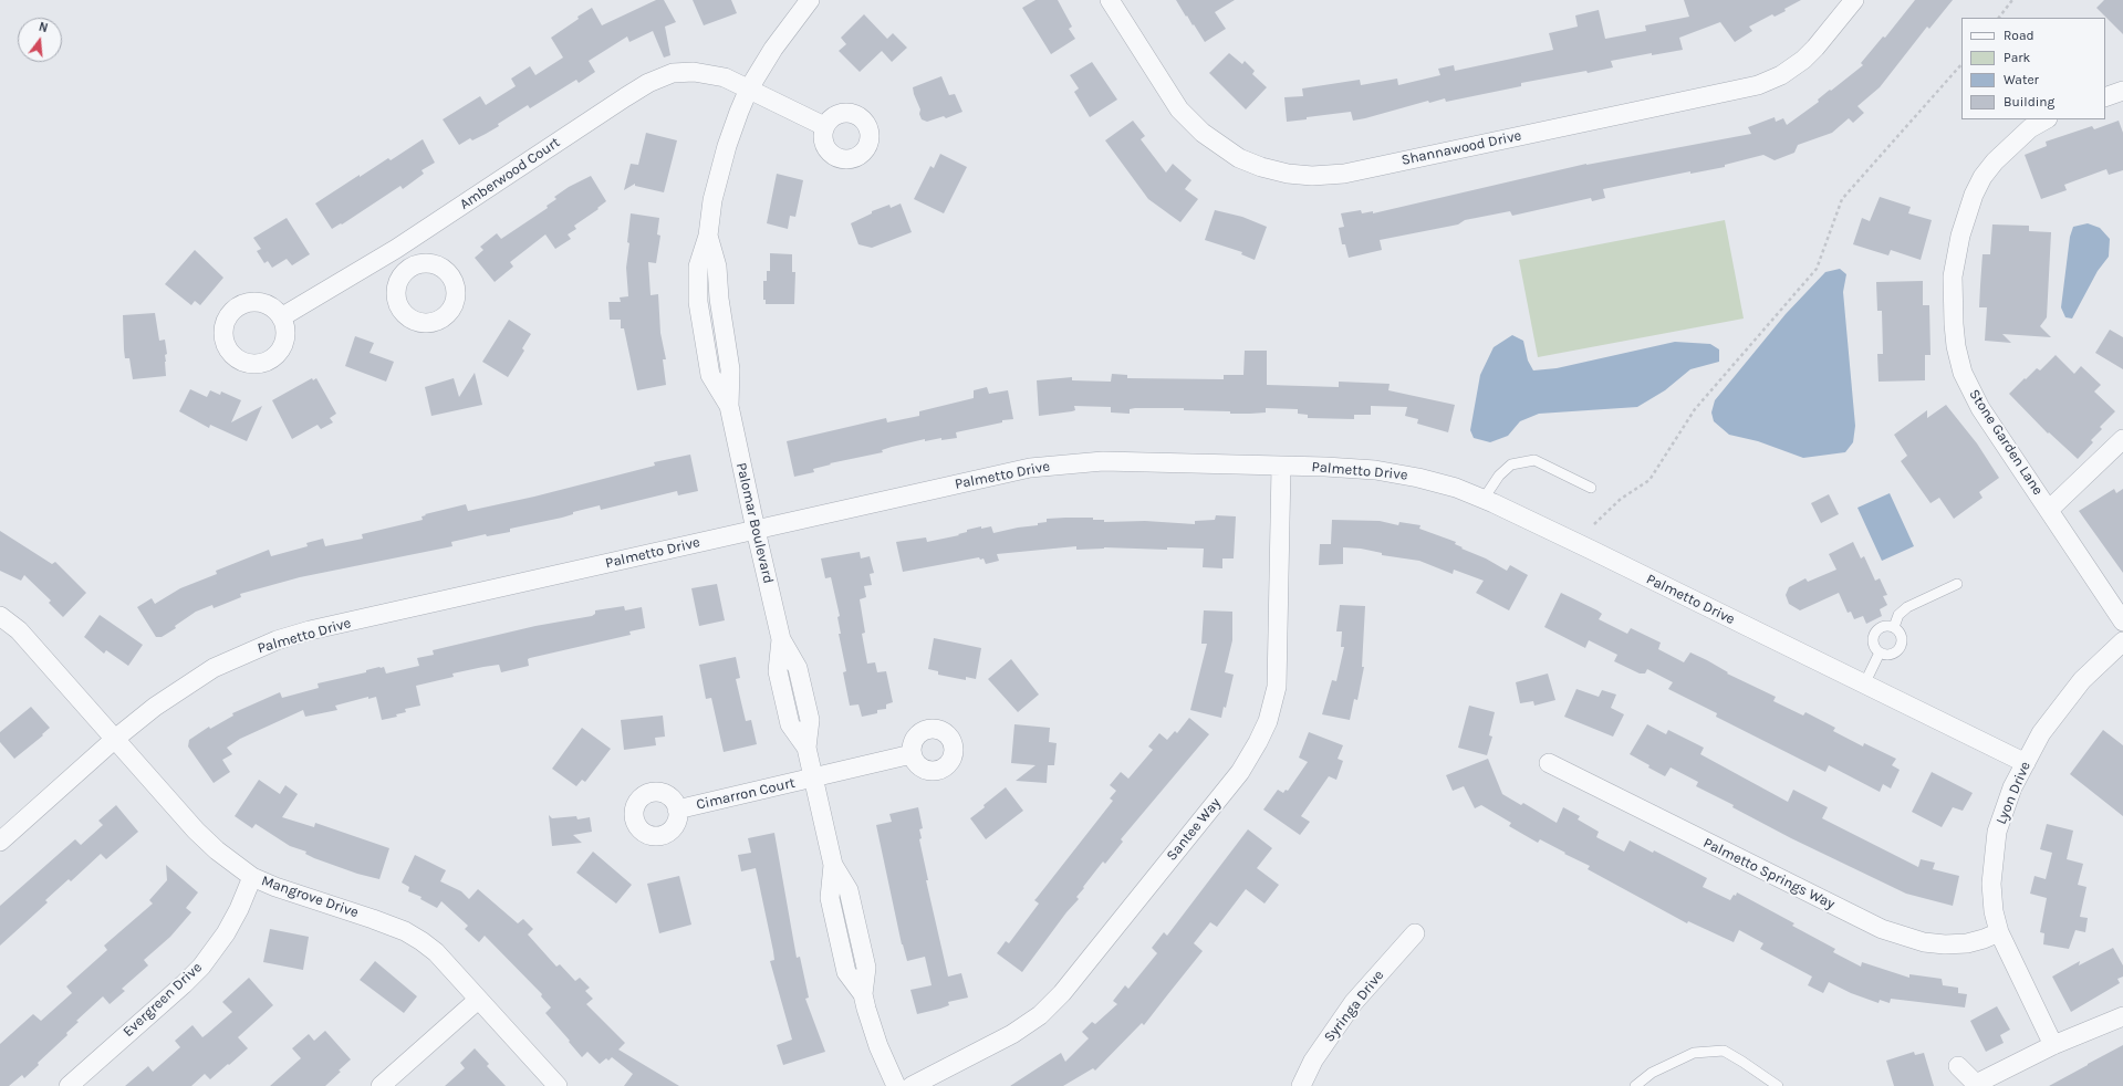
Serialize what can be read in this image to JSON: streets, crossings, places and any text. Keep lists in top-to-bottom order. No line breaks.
{"streets":{"street":["Shannawood Drive","Amberwood Court","Stone Garden Lane","Palmetto Drive","Palomar Boulevard","Lyon Drive","Cimarron Court","Santee Way","Palmetto Springs Way","Mangrove Drive","Evergreen Drive","Syringa Drive"]},"crossings":[["Amberwood Court","Palomar Boulevard"],["Palmetto Drive","Palomar Boulevard"],["Palmetto Drive","Lyon Drive"],["Palmetto Drive","Santee Way"],["Palmetto Drive","Mangrove Drive"],["Palomar Boulevard","Cimarron Court"],["Lyon Drive","Palmetto Springs Way"],["Mangrove Drive","Evergreen Drive"]],"legend":["Road","Park","Water","Building"],"north":"top"}
